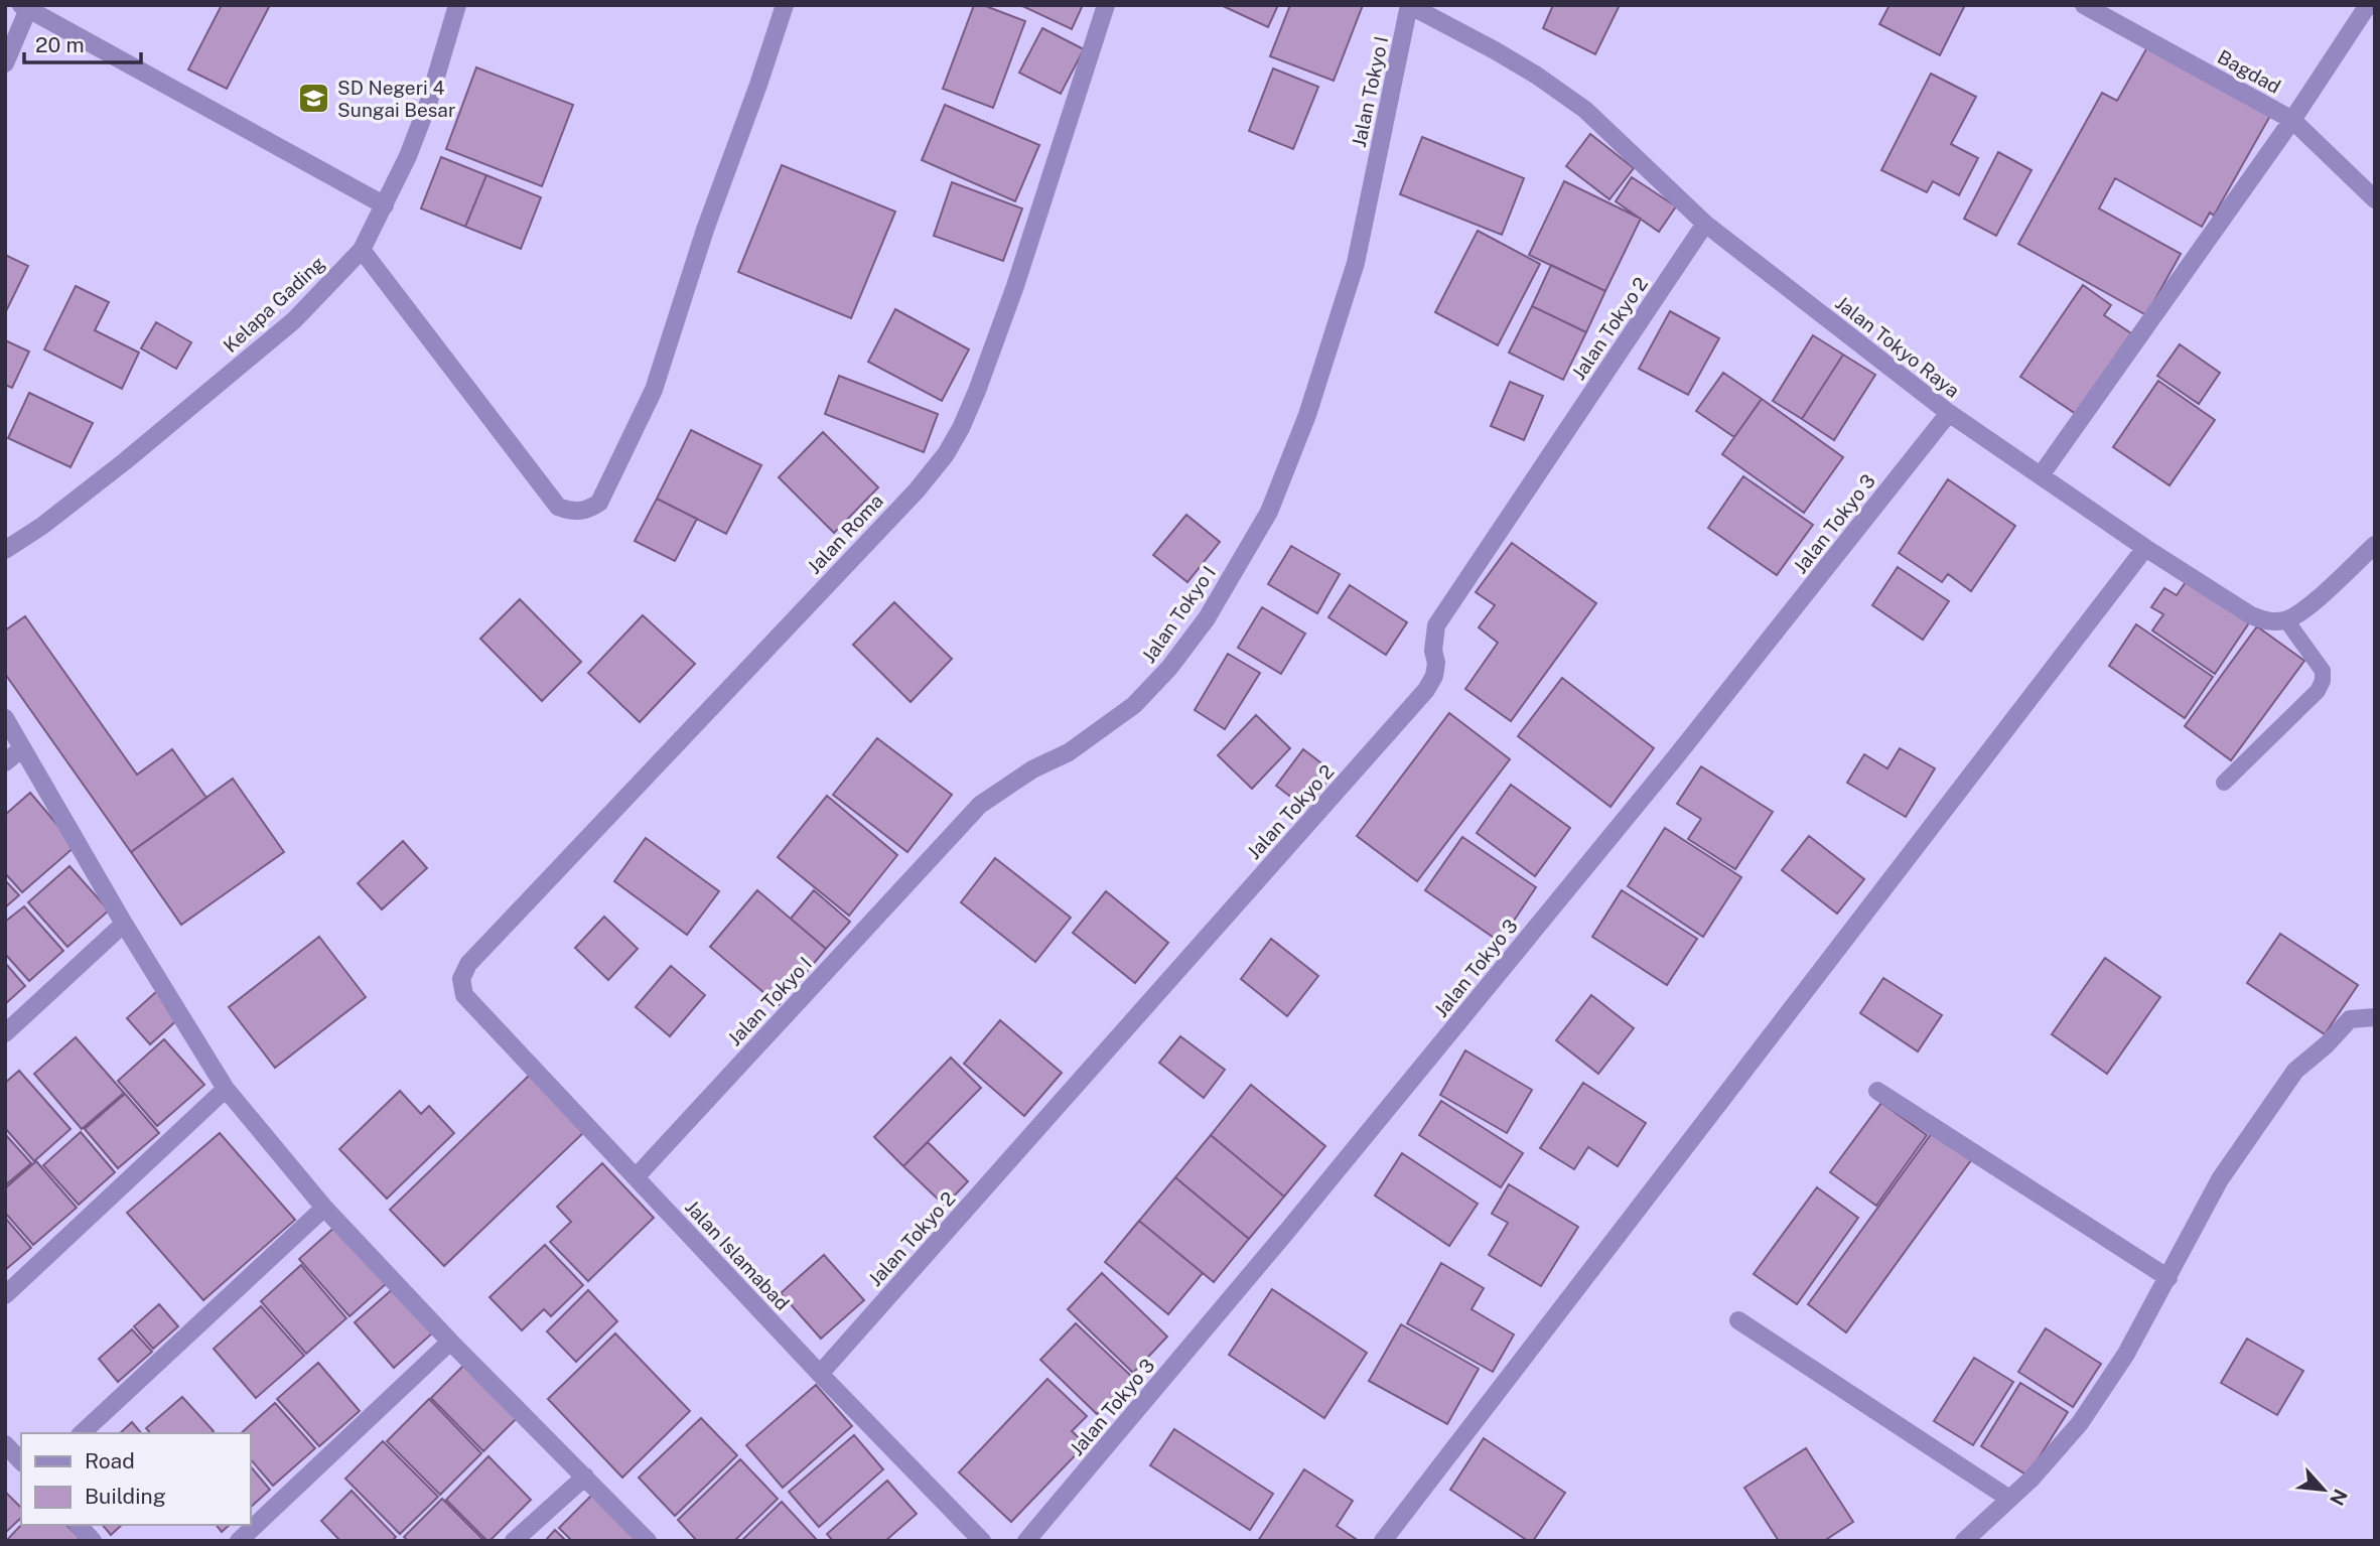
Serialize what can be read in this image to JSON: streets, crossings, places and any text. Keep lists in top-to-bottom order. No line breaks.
{"streets":{"street":["Bagdad","Jalan Tokyo I","Kelapa Gading","Jalan Tokyo 2","Jalan Tokyo Raya","Jalan Tokyo 3","Jalan Roma","Jalan Islamabad"]},"crossings":[["Jalan Tokyo I","Jalan Tokyo Raya"],["Jalan Tokyo I","Jalan Islamabad"],["Jalan Tokyo 2","Jalan Tokyo Raya"],["Jalan Tokyo 2","Jalan Islamabad"],["Jalan Tokyo Raya","Jalan Tokyo 3"],["Jalan Roma","Jalan Islamabad"]],"places":{"school or university":["SD Negeri 4 Sungai Besar"]},"legend":["Road","Building"],"scale_bar":"20 m","north":"bottom right"}
